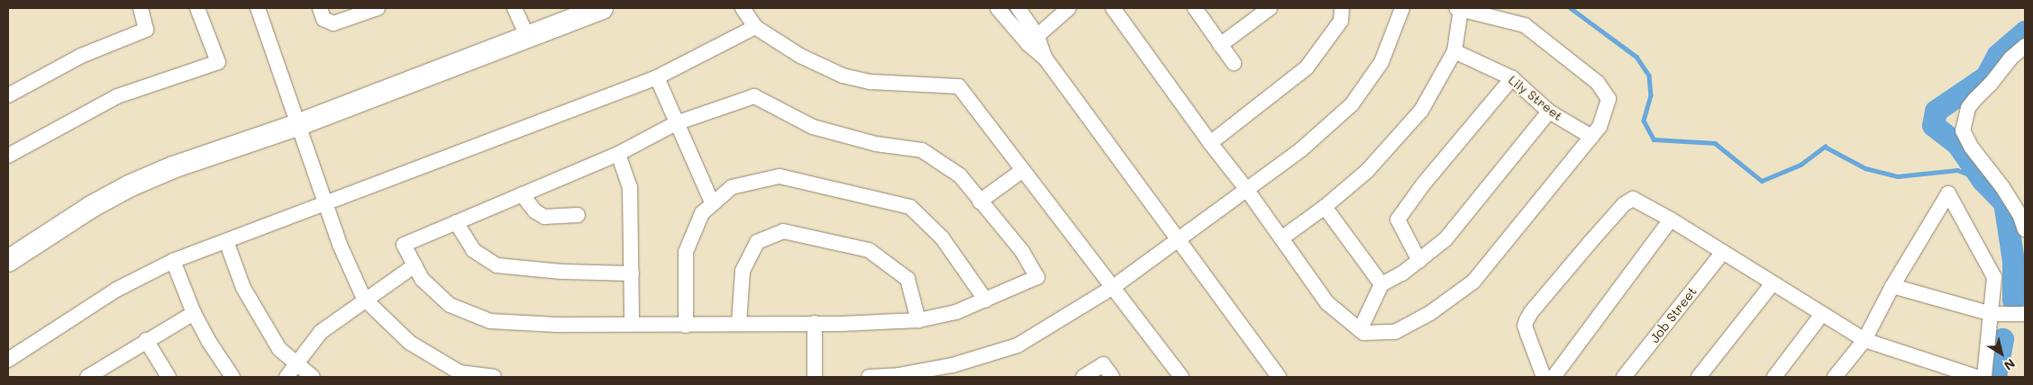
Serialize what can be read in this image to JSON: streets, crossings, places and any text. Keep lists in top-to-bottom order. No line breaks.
{"streets":{"street":["Lily Street","Job Street"]},"north":"bottom right"}
